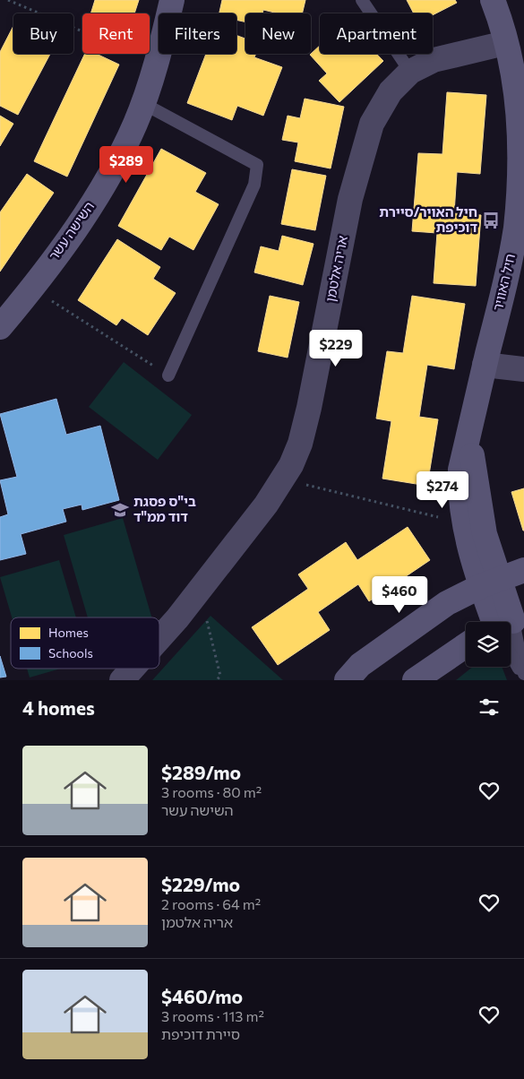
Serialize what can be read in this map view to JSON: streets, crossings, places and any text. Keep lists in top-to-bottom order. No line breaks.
{"streets":{"street":["השישה עשר","אריה אלטמן","חיל האוויר"]},"crossings":[["אריה אלטמן","חיל האוויר"]],"places":{"bus stop":["חיל האויר/סיירת דוכיפת"],"school or university":["בי\"ס פסגת דוד ממ\"ד"]},"legend":["Homes","Schools"],"page":{"chip":["Buy","Rent","Filters","New","Apartment"],"price":["$289","$229","$274","$460"],"heading":"4 homes","list":[{"name":"$289/mo","note":"3 rooms · 80 m² · השישה עשר"},{"name":"$229/mo","note":"2 rooms · 64 m² · אריה אלטמן"},{"name":"$460/mo","note":"3 rooms · 113 m² · סיירת דוכיפת"}]}}
